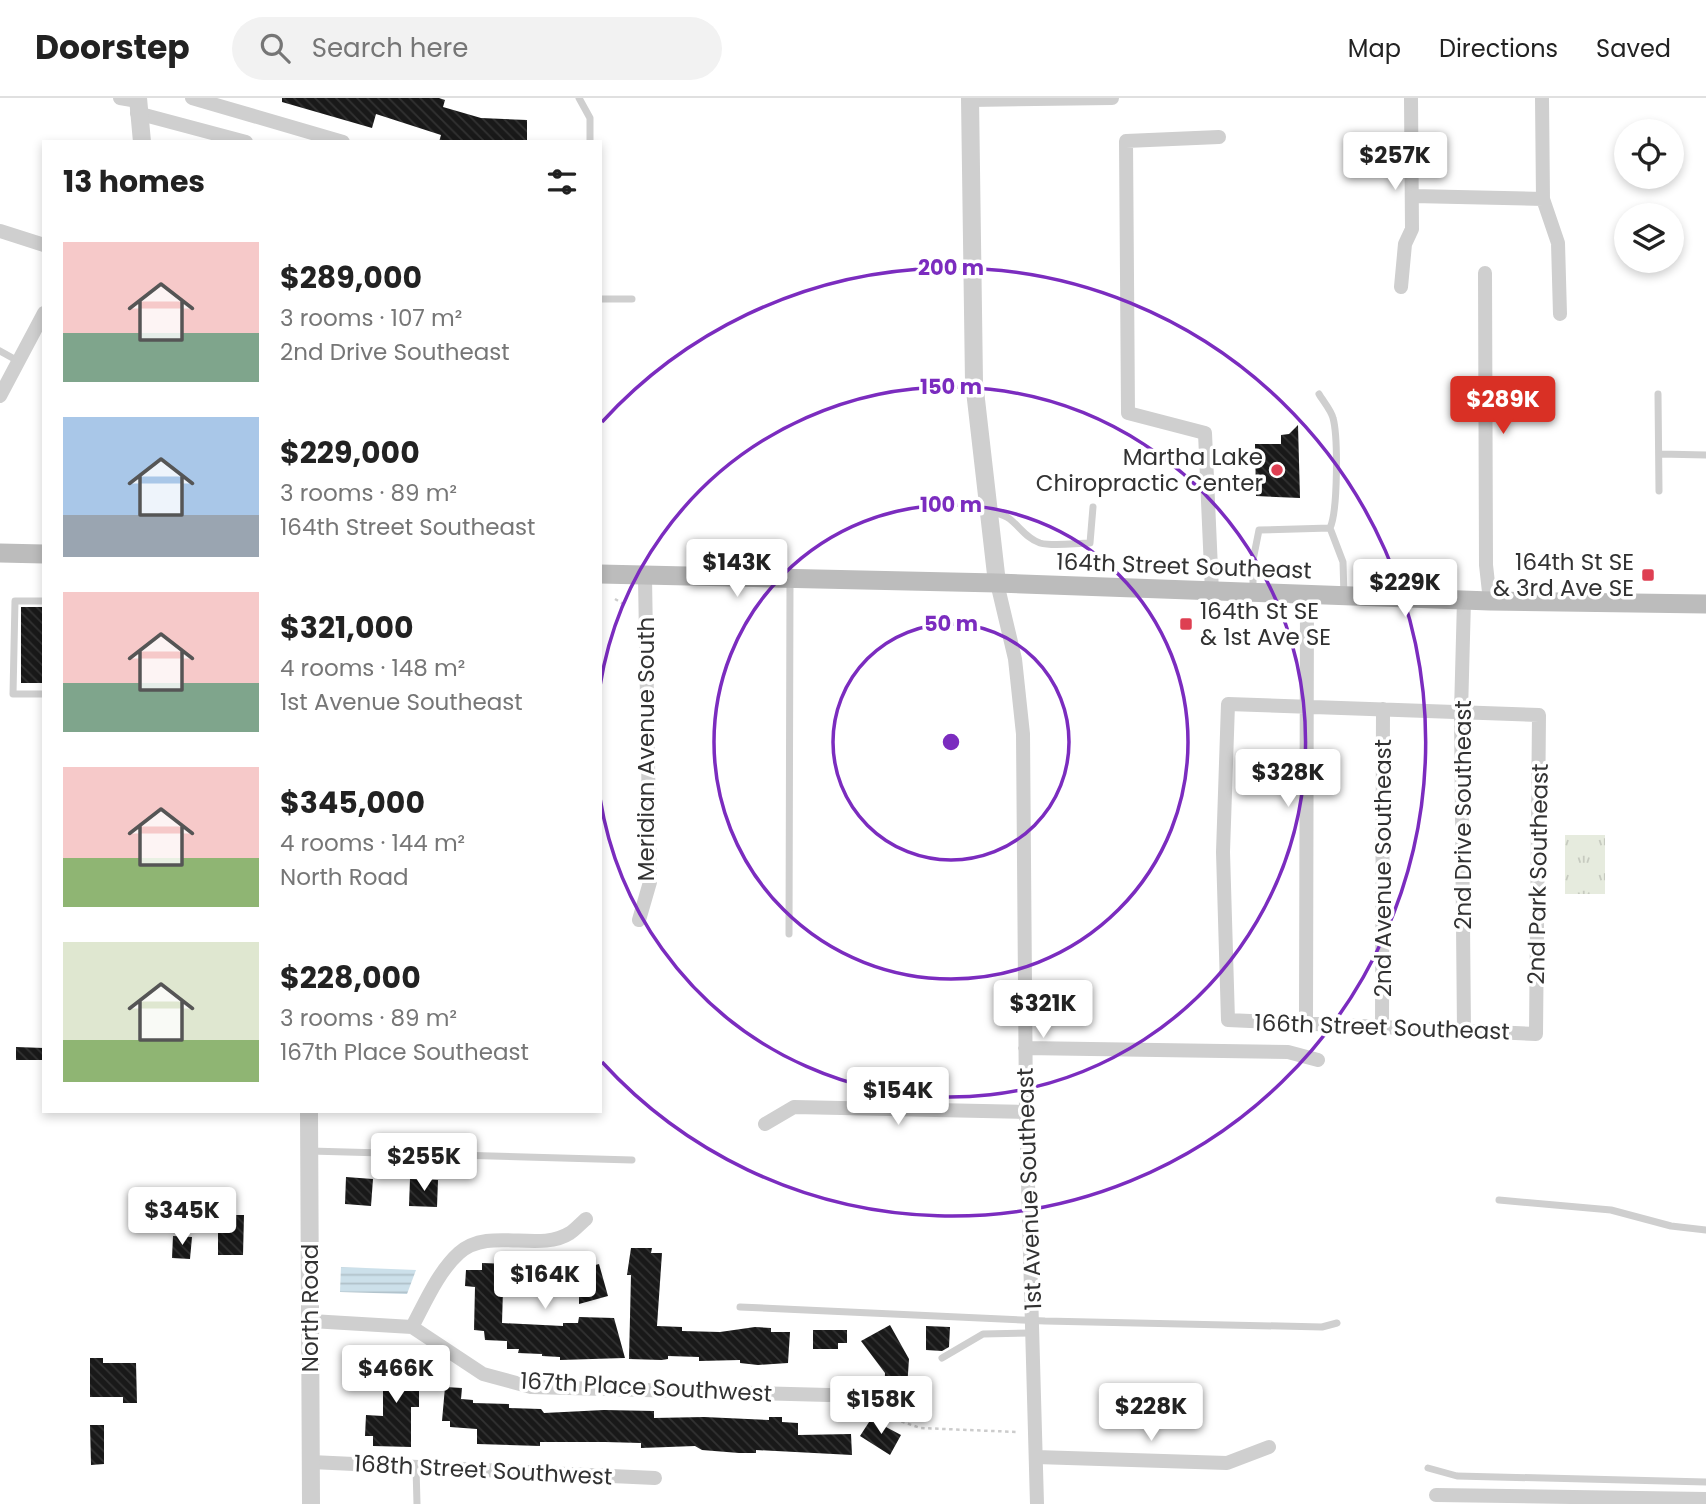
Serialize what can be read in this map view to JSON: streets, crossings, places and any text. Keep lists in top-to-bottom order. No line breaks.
{"streets":{"main road":["164th Street Southeast"],"street":["Meridian Avenue South","2nd Drive Southeast","2nd Avenue Southeast","2nd Park Southeast","166th Street Southeast","1st Avenue Southeast","North Road","167th Place Southwest","168th Street Southwest"]},"crossings":[["164th Street Southeast","Meridian Avenue South"],["164th Street Southeast","2nd Drive Southeast"],["164th Street Southeast","1st Avenue Southeast"],["2nd Drive Southeast","2nd Park Southeast"],["2nd Drive Southeast","166th Street Southeast"],["2nd Avenue Southeast","166th Street Southeast"],["2nd Park Southeast","166th Street Southeast"],["North Road","168th Street Southwest"]],"places":{"other":["Martha Lake Chiropractic Center"],"transit":["164th St SE & 3rd Ave SE","164th St SE & 1st Ave SE"]},"page":{"header":"Doorstep","search":"Search here","nav":["Map","Directions","Saved"],"price":["$257K","$289K","$143K","$229K","$328K","$321K","$154K","$255K","$345K","$164K","$466K","$158K","$228K"],"heading":"13 homes","list":[{"name":"$289,000","note":"3 rooms · 107 m² · 2nd Drive Southeast"},{"name":"$229,000","note":"3 rooms · 89 m² · 164th Street Southeast"},{"name":"$321,000","note":"4 rooms · 148 m² · 1st Avenue Southeast"},{"name":"$345,000","note":"4 rooms · 144 m² · North Road"},{"name":"$228,000","note":"3 rooms · 89 m² · 167th Place Southeast"}]},"rings":["200 m","150 m","100 m","50 m"]}
